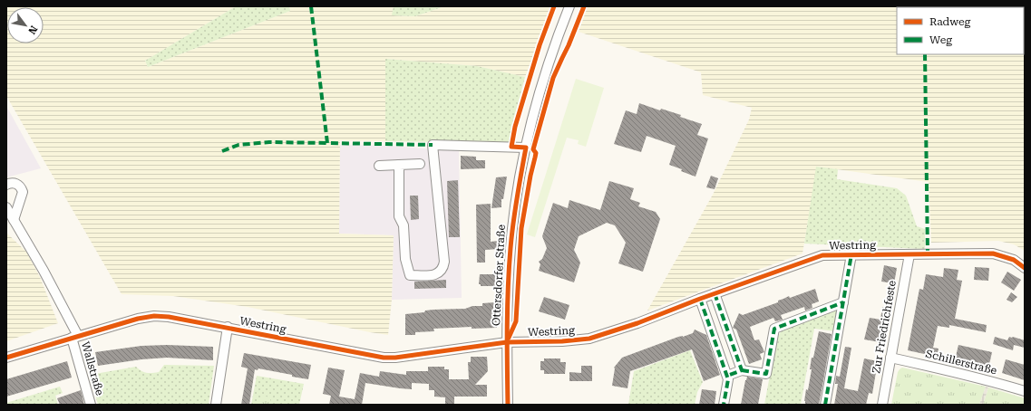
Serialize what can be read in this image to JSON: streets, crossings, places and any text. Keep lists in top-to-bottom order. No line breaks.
{"streets":{"street":["Westring","Ottersdorfer Straße","Zur Friedrichfeste","Schillerstraße","Wallstraße"]},"crossings":[["Westring","Ottersdorfer Straße"],["Westring","Zur Friedrichfeste"],["Westring","Wallstraße"],["Zur Friedrichfeste","Schillerstraße"]],"legend":["Radweg","Weg"],"north":"bottom right"}
